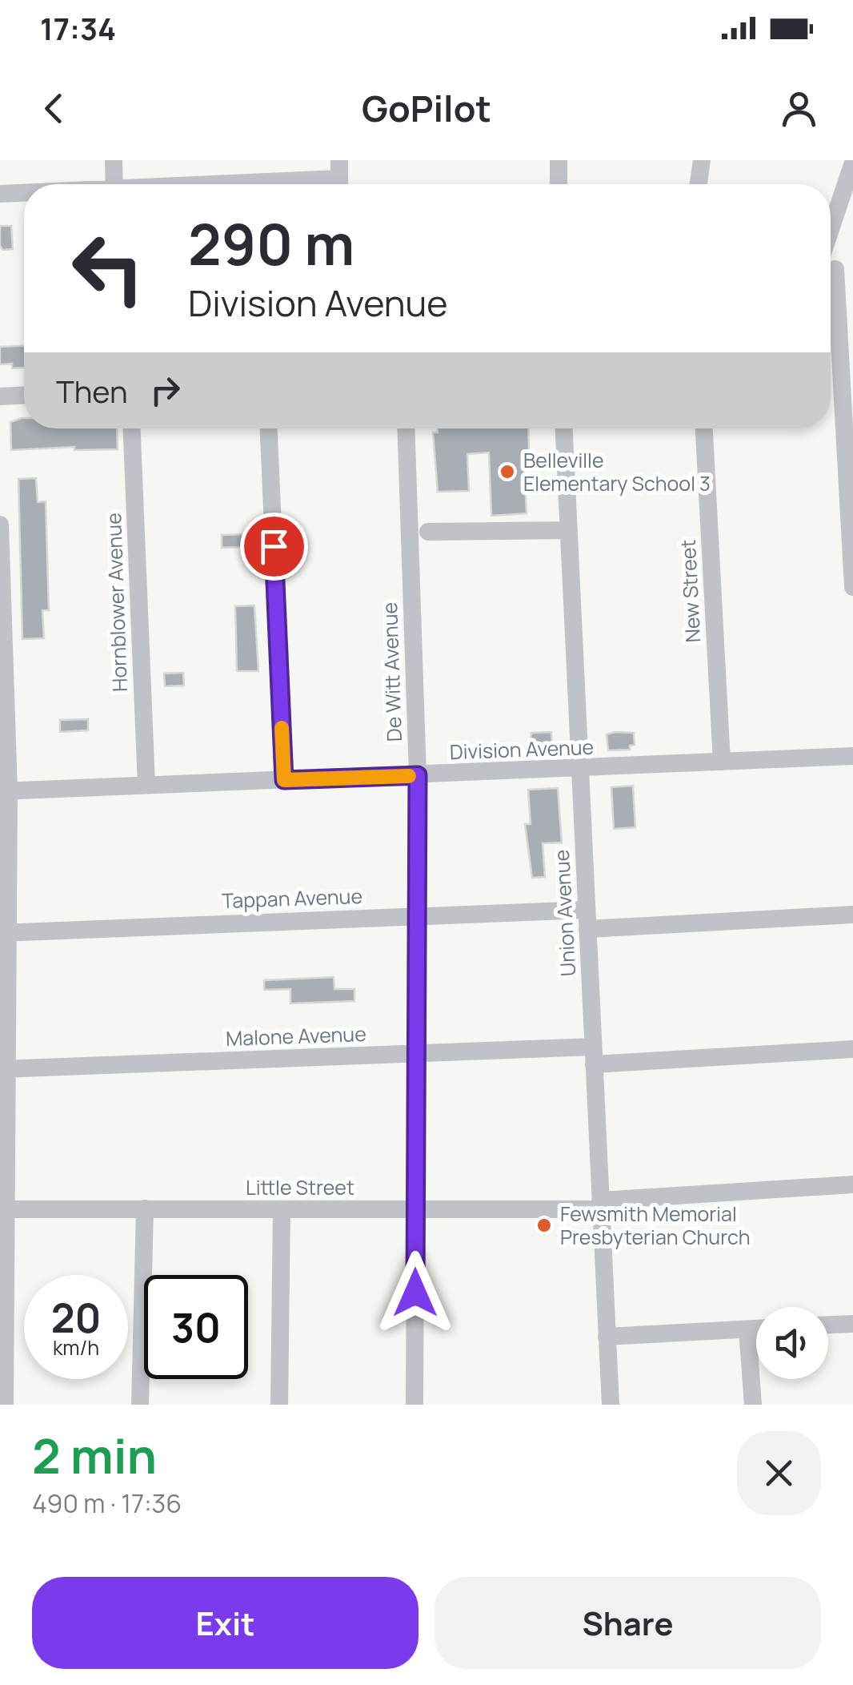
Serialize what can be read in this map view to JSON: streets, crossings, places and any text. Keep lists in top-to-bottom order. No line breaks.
{"streets":{"street":["New Street","Hornblower Avenue","De Witt Avenue","Division Avenue","Tappan Avenue","Union Avenue","Malone Avenue","Little Street"]},"crossings":[["New Street","Division Avenue"],["Hornblower Avenue","Division Avenue"],["De Witt Avenue","Division Avenue"],["De Witt Avenue","Tappan Avenue"],["De Witt Avenue","Malone Avenue"],["De Witt Avenue","Little Street"],["Division Avenue","Union Avenue"],["Tappan Avenue","Union Avenue"],["Union Avenue","Malone Avenue"],["Union Avenue","Little Street"]],"places":["Belleville Elementary School 3","Fewsmith Memorial Presbyterian Church"],"page":{"status":"17:34","header":"GoPilot","turn":["290 m","Division Avenue"],"then":"Then","speed":"20 km/h","limit":"30","heading":["2 min","490 m · 17:36"],"buttons":["Exit","Share"]}}
